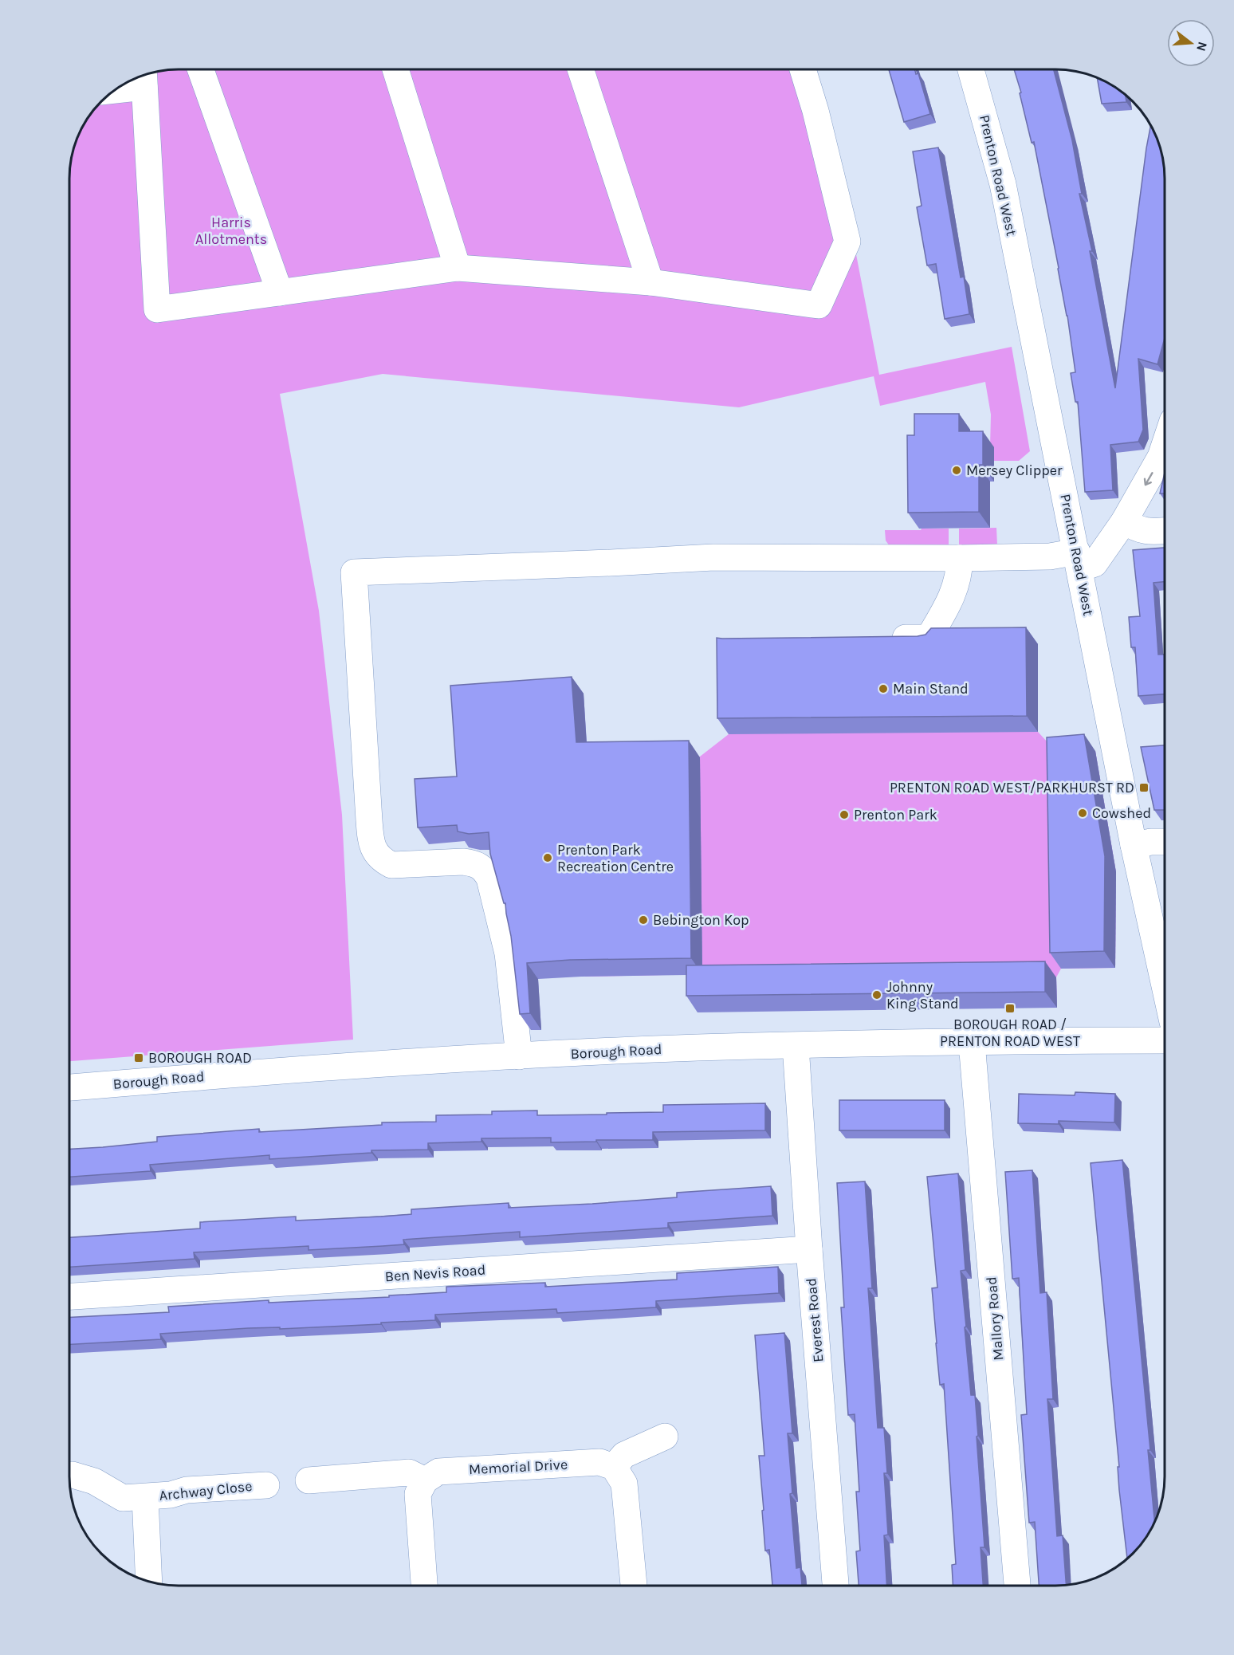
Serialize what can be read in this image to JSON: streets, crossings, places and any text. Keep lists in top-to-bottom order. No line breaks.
{"streets":{"street":["Prenton Road West","Borough Road","Ben Nevis Road","Mallory Road","Everest Road","Memorial Drive","Archway Close"]},"crossings":[["Borough Road","Mallory Road"],["Borough Road","Everest Road"],["Ben Nevis Road","Everest Road"]],"parks":["Harris Allotments"],"places":{"other":["Mersey Clipper","Main Stand","Cowshed","Prenton Park","Prenton Park Recreation Centre","Bebington Kop","Johnny King Stand"],"transit":["PRENTON ROAD WEST/PARKHURST RD","BOROUGH ROAD / PRENTON ROAD WEST","BOROUGH ROAD"]},"north":"right"}
